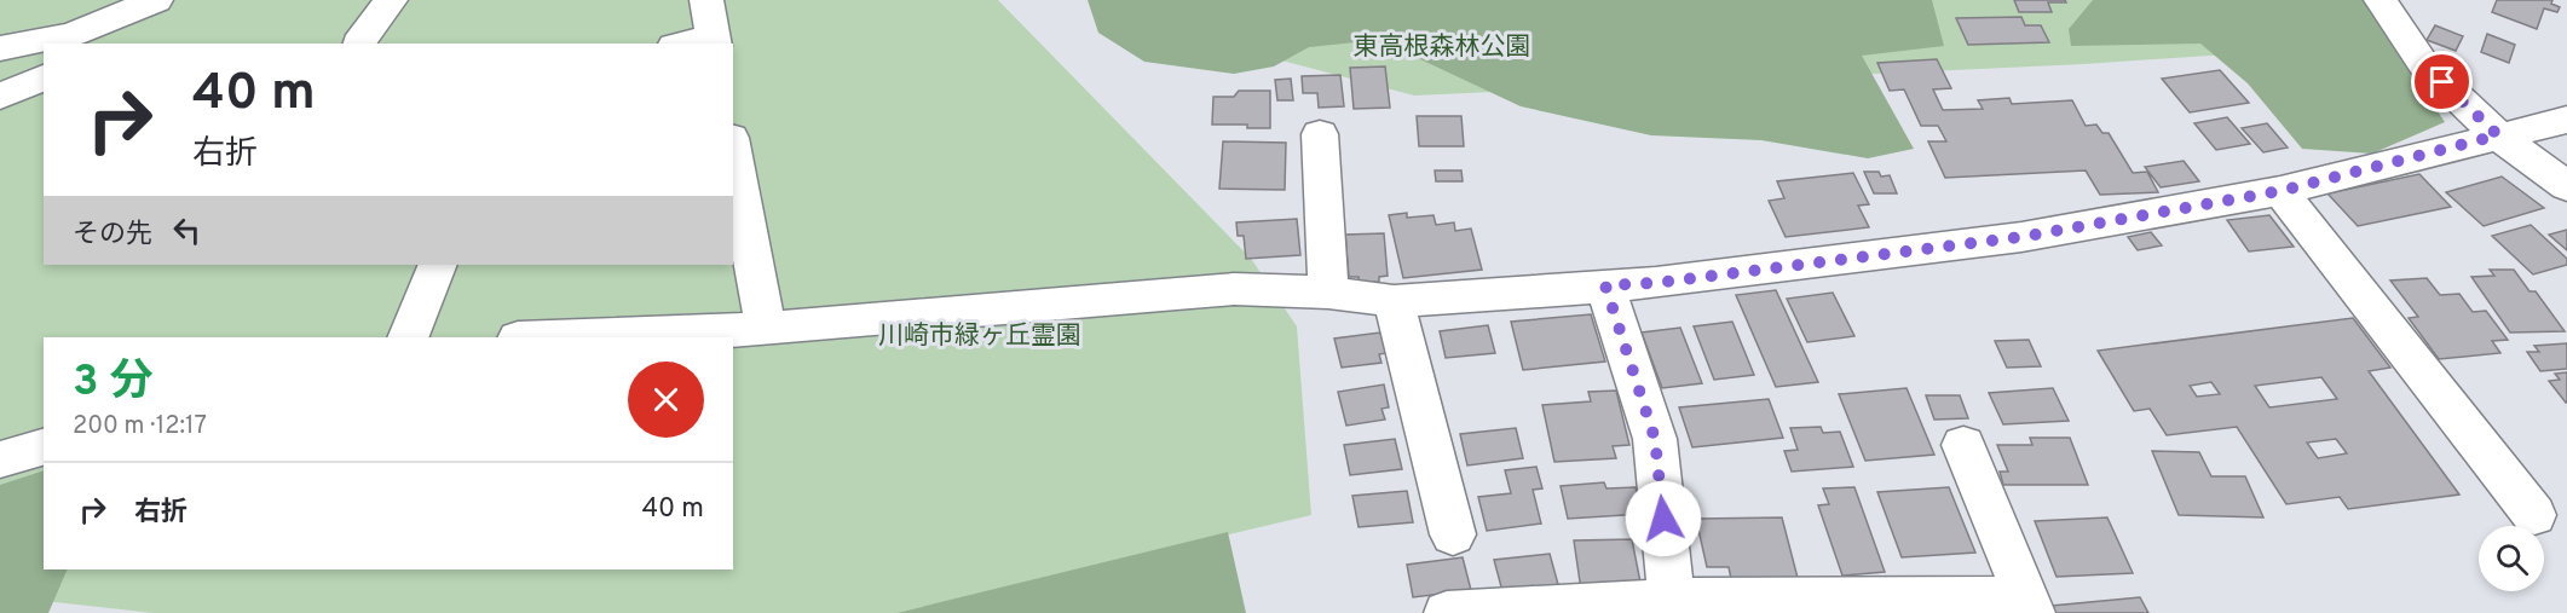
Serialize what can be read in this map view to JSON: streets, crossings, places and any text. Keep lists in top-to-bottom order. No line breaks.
{"parks":["東高根森林公園","川崎市緑ヶ丘霊園"],"page":{"turn":["40 m","右折"],"then":"その先","heading":["3 分","200 m · 12:17"],"list":[{"name":"右折","value":"40 m"}]}}
